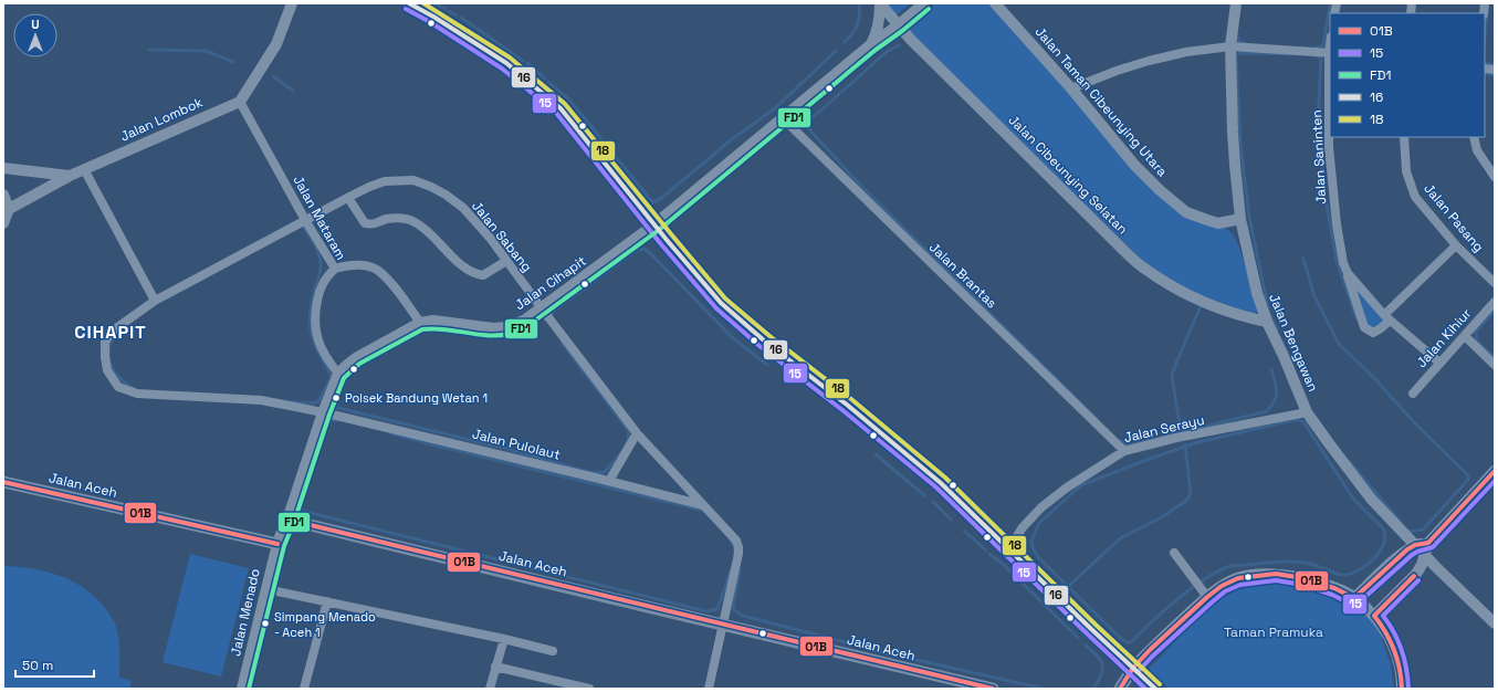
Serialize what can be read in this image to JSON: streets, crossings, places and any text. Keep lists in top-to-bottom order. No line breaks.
{"streets":{"main road":["Jalan Aceh"],"street":["Jalan Taman Cibeunying Utara","Jalan Lombok","Jalan Saninten","Jalan Cibeunying Selatan","Jalan Mataram","Jalan Pasang","Jalan Sabang","Jalan Brantas","Jalan Cihapit","Jalan Kihiur","Jalan Bengawan","Jalan Serayu","Jalan Pulolaut","Jalan Menado"]},"crossings":[["Jalan Taman Cibeunying Utara","Jalan Bengawan"],["Jalan Lombok","Jalan Mataram"],["Jalan Saninten","Jalan Kihiur"],["Jalan Cibeunying Selatan","Jalan Cihapit"],["Jalan Cibeunying Selatan","Jalan Bengawan"],["Jalan Mataram","Jalan Sabang"],["Jalan Mataram","Jalan Cihapit"],["Jalan Sabang","Jalan Cihapit"],["Jalan Sabang","Jalan Pulolaut"],["Jalan Sabang","Jalan Aceh"],["Jalan Brantas","Jalan Cihapit"],["Jalan Brantas","Jalan Serayu"],["Jalan Cihapit","Jalan Pulolaut"],["Jalan Cihapit","Jalan Aceh"],["Jalan Bengawan","Jalan Serayu"],["Jalan Aceh","Jalan Menado"]],"districts":["CIHAPIT"],"parks":["Taman Pramuka"],"places":["Polsek Bandung Wetan 1","Simpang Menado - Aceh 1"],"lines":["transit line 16","transit line 18","transit line 15","transit line FD1","transit line 01B"],"legend":["01B","15","FD1","16","18"],"scale_bar":"50 m","north":"top"}
